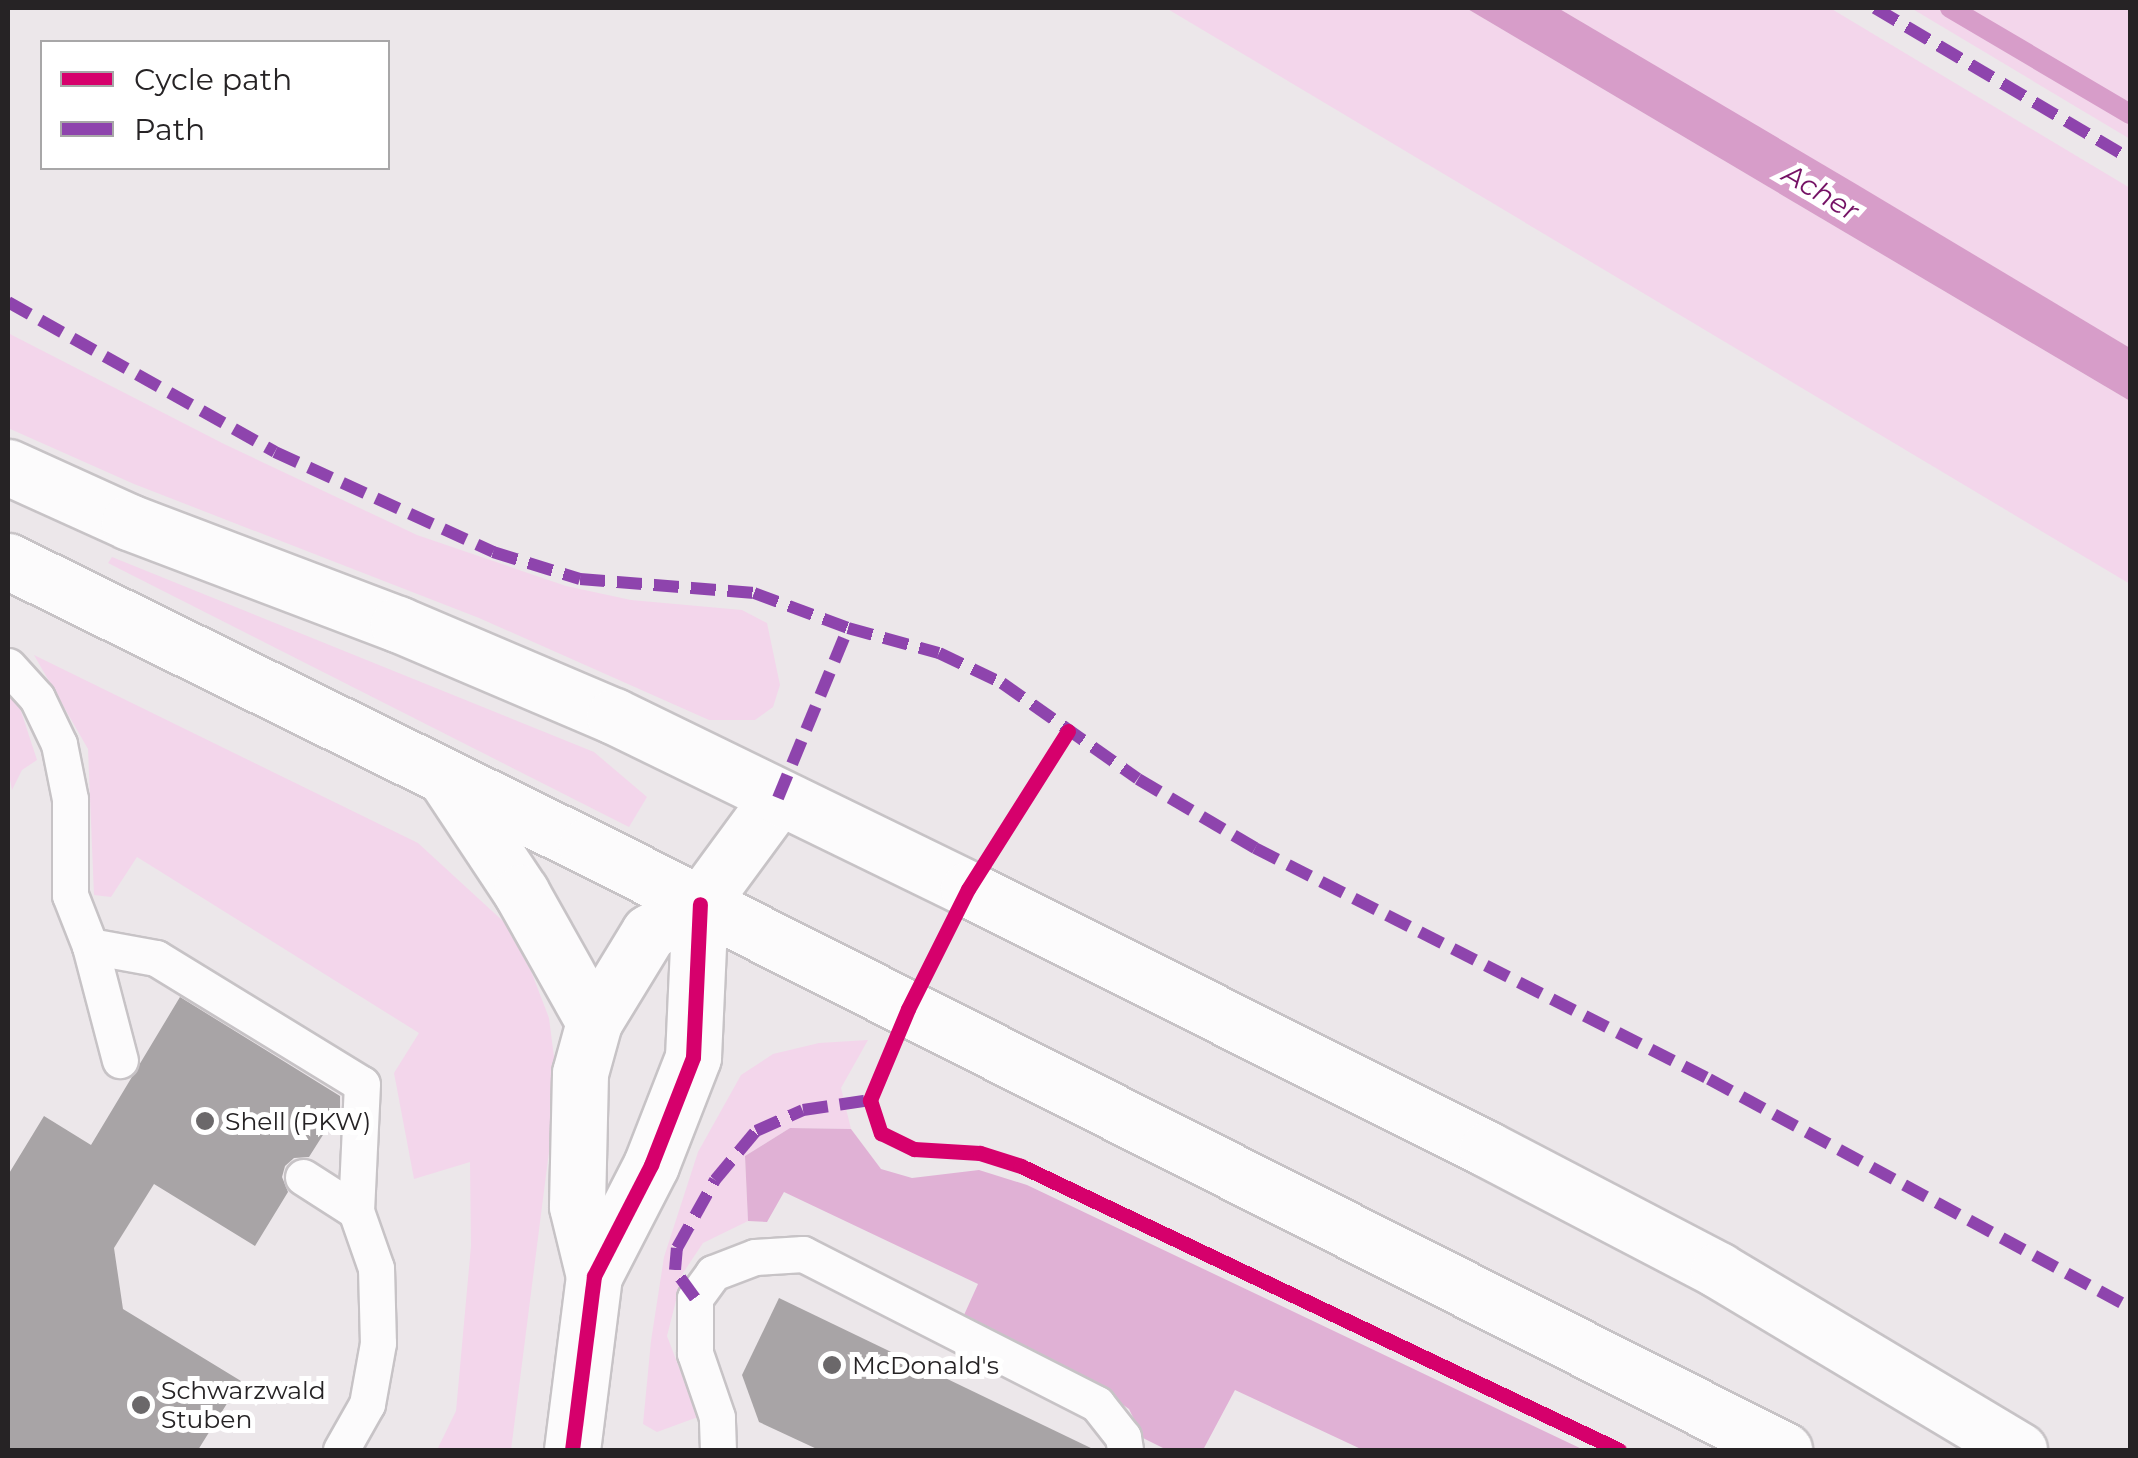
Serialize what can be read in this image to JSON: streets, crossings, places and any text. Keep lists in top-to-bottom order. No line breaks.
{"water":["Acher"],"places":["Shell (PKW)","McDonald's","Schwarzwald Stuben"],"legend":["Cycle path","Path"]}
